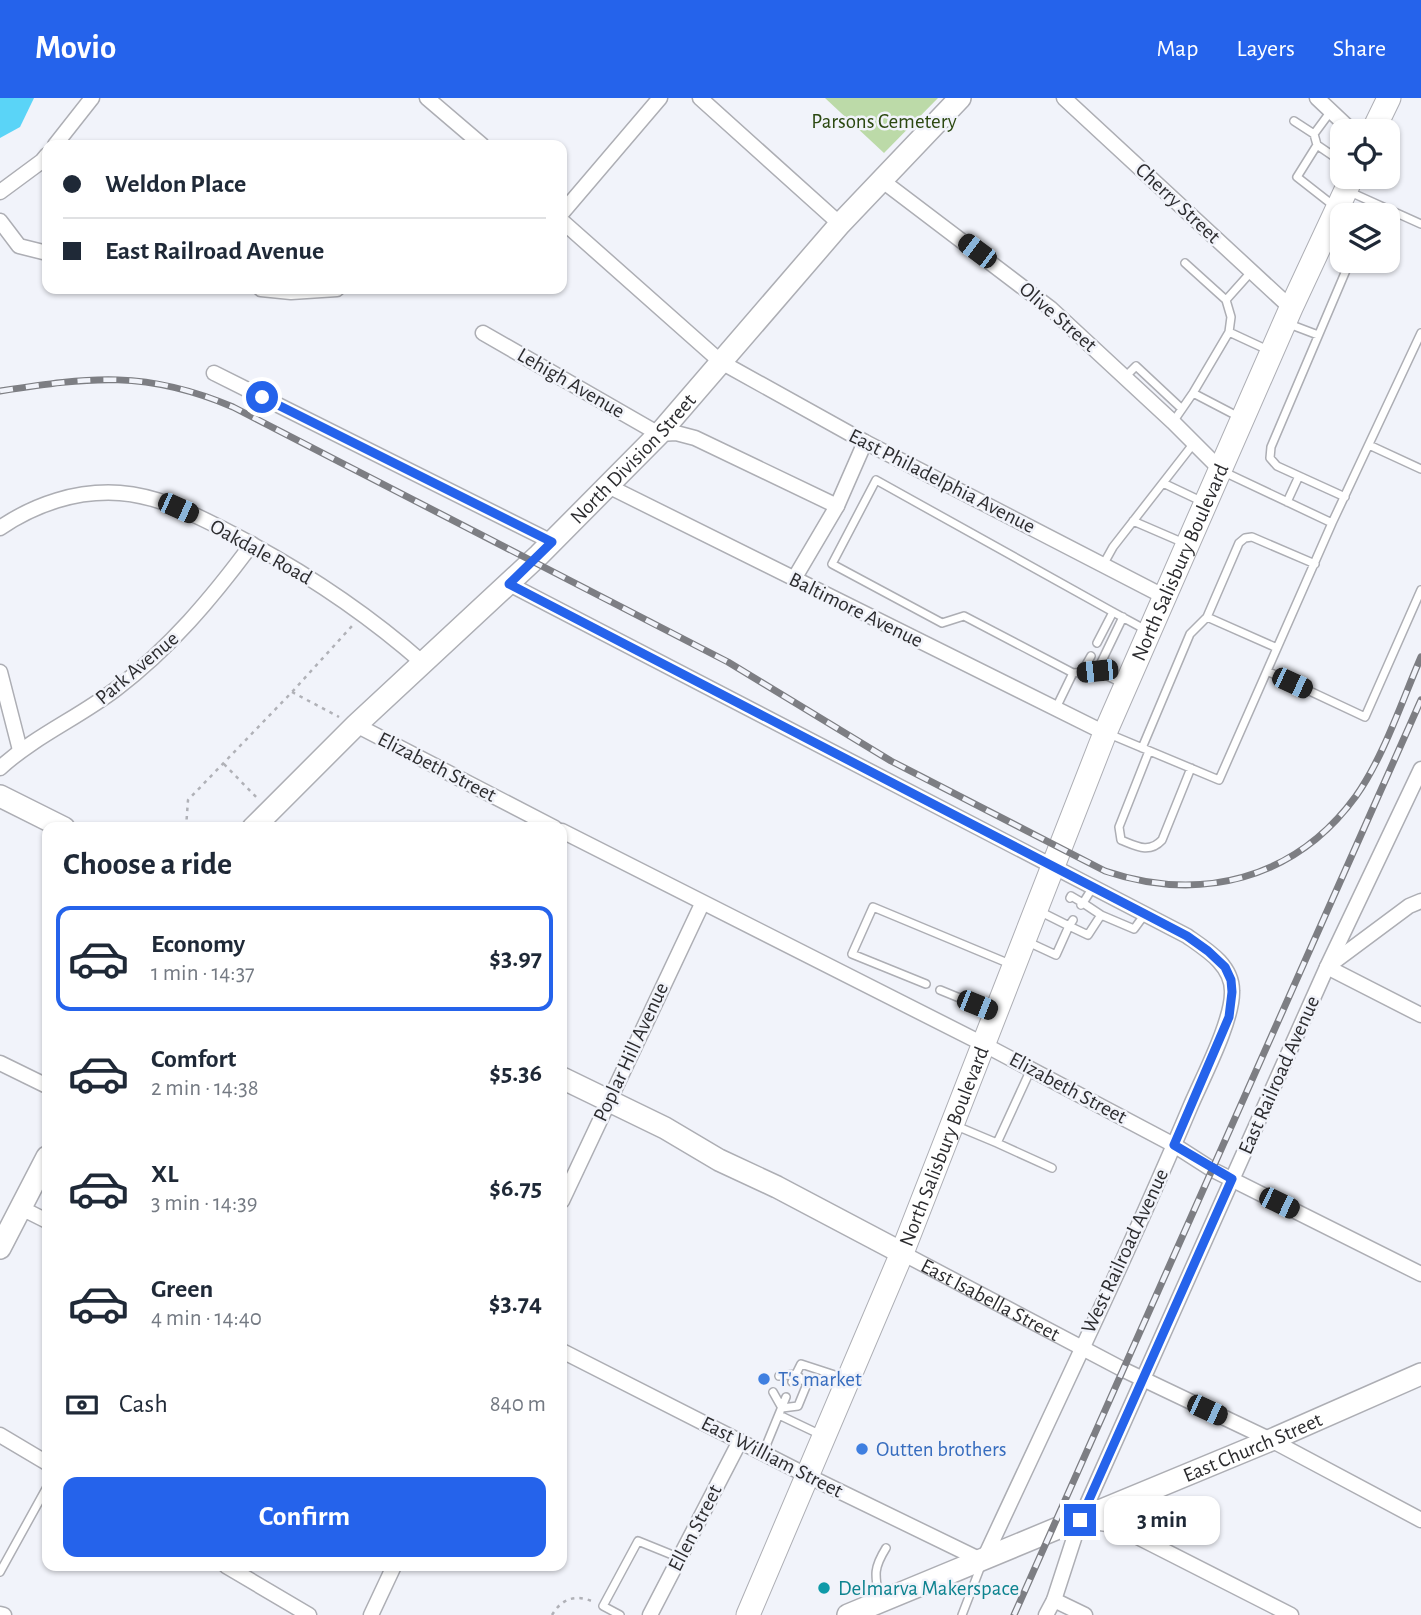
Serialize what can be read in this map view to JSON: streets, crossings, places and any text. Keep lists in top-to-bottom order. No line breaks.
{"streets":{"main road":["North Salisbury Boulevard"],"street":["Cherry Street","Olive Street","Lehigh Avenue","North Division Street","East Philadelphia Avenue","Oakdale Road","Baltimore Avenue","Park Avenue","Elizabeth Street","Poplar Hill Avenue","East Railroad Avenue","West Railroad Avenue","East Isabella Street","East Church Street","East William Street","Ellen Street"]},"crossings":[["Cherry Street","North Salisbury Boulevard"],["Olive Street","North Division Street"],["Olive Street","North Salisbury Boulevard"],["Lehigh Avenue","North Division Street"],["North Division Street","East Philadelphia Avenue"],["North Division Street","Oakdale Road"],["North Division Street","Baltimore Avenue"],["North Division Street","Elizabeth Street"],["North Division Street","West Railroad Avenue"],["East Philadelphia Avenue","North Salisbury Boulevard"],["Oakdale Road","Park Avenue"],["North Salisbury Boulevard","Baltimore Avenue"],["North Salisbury Boulevard","Elizabeth Street"],["North Salisbury Boulevard","West Railroad Avenue"],["North Salisbury Boulevard","East Isabella Street"],["North Salisbury Boulevard","East William Street"],["Elizabeth Street","Poplar Hill Avenue"],["Elizabeth Street","East Railroad Avenue"],["Elizabeth Street","West Railroad Avenue"],["Poplar Hill Avenue","East Isabella Street"],["East Railroad Avenue","East Isabella Street"],["East Railroad Avenue","East Church Street"],["West Railroad Avenue","East Isabella Street"],["West Railroad Avenue","East Church Street"],["West Railroad Avenue","East William Street"],["East Isabella Street","East Church Street"],["East Church Street","East William Street"],["East William Street","Ellen Street"]],"parks":["Parsons Cemetery"],"places":["T's market","Outten brothers","Delmarva Makerspace"],"page":{"header":"Movio","nav":["Map","Layers","Share"],"banner":["Weldon Place","East Railroad Avenue"],"heading":"Choose a ride","list":[{"name":"Economy","note":"1 min · 14:37","value":"$3.97"},{"name":"Comfort","note":"2 min · 14:38","value":"$5.36"},{"name":"XL","note":"3 min · 14:39","value":"$6.75"},{"name":"Green","note":"4 min · 14:40","value":"$3.74"}],"pay":["Cash","840 m"],"buttons":"Confirm","bubble":"3 min"}}
